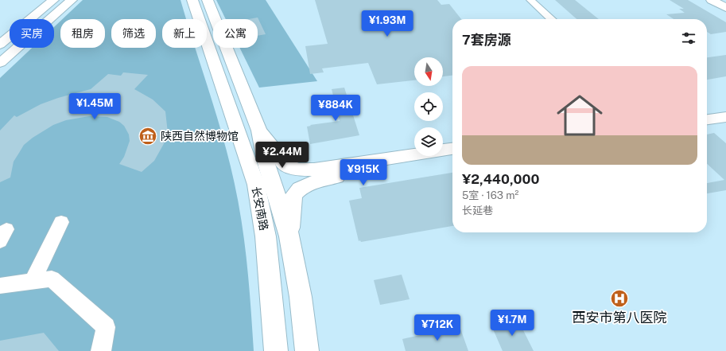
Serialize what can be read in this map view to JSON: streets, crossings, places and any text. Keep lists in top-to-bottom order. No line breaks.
{"streets":{"main road":["长安南路"]},"places":{"museum":["陕西自然博物馆"],"hospital":["西安市第八医院"]},"north":"bottom","page":{"price":["¥1.93M","¥1.45M","¥884K","¥2.44M","¥915K","¥1.7M","¥712K"],"chip":["买房","租房","筛选","新上","公寓"],"heading":"7套房源","list":[{"name":"¥2,440,000","note":"5室 · 163 m² · 长延巷"}]}}
